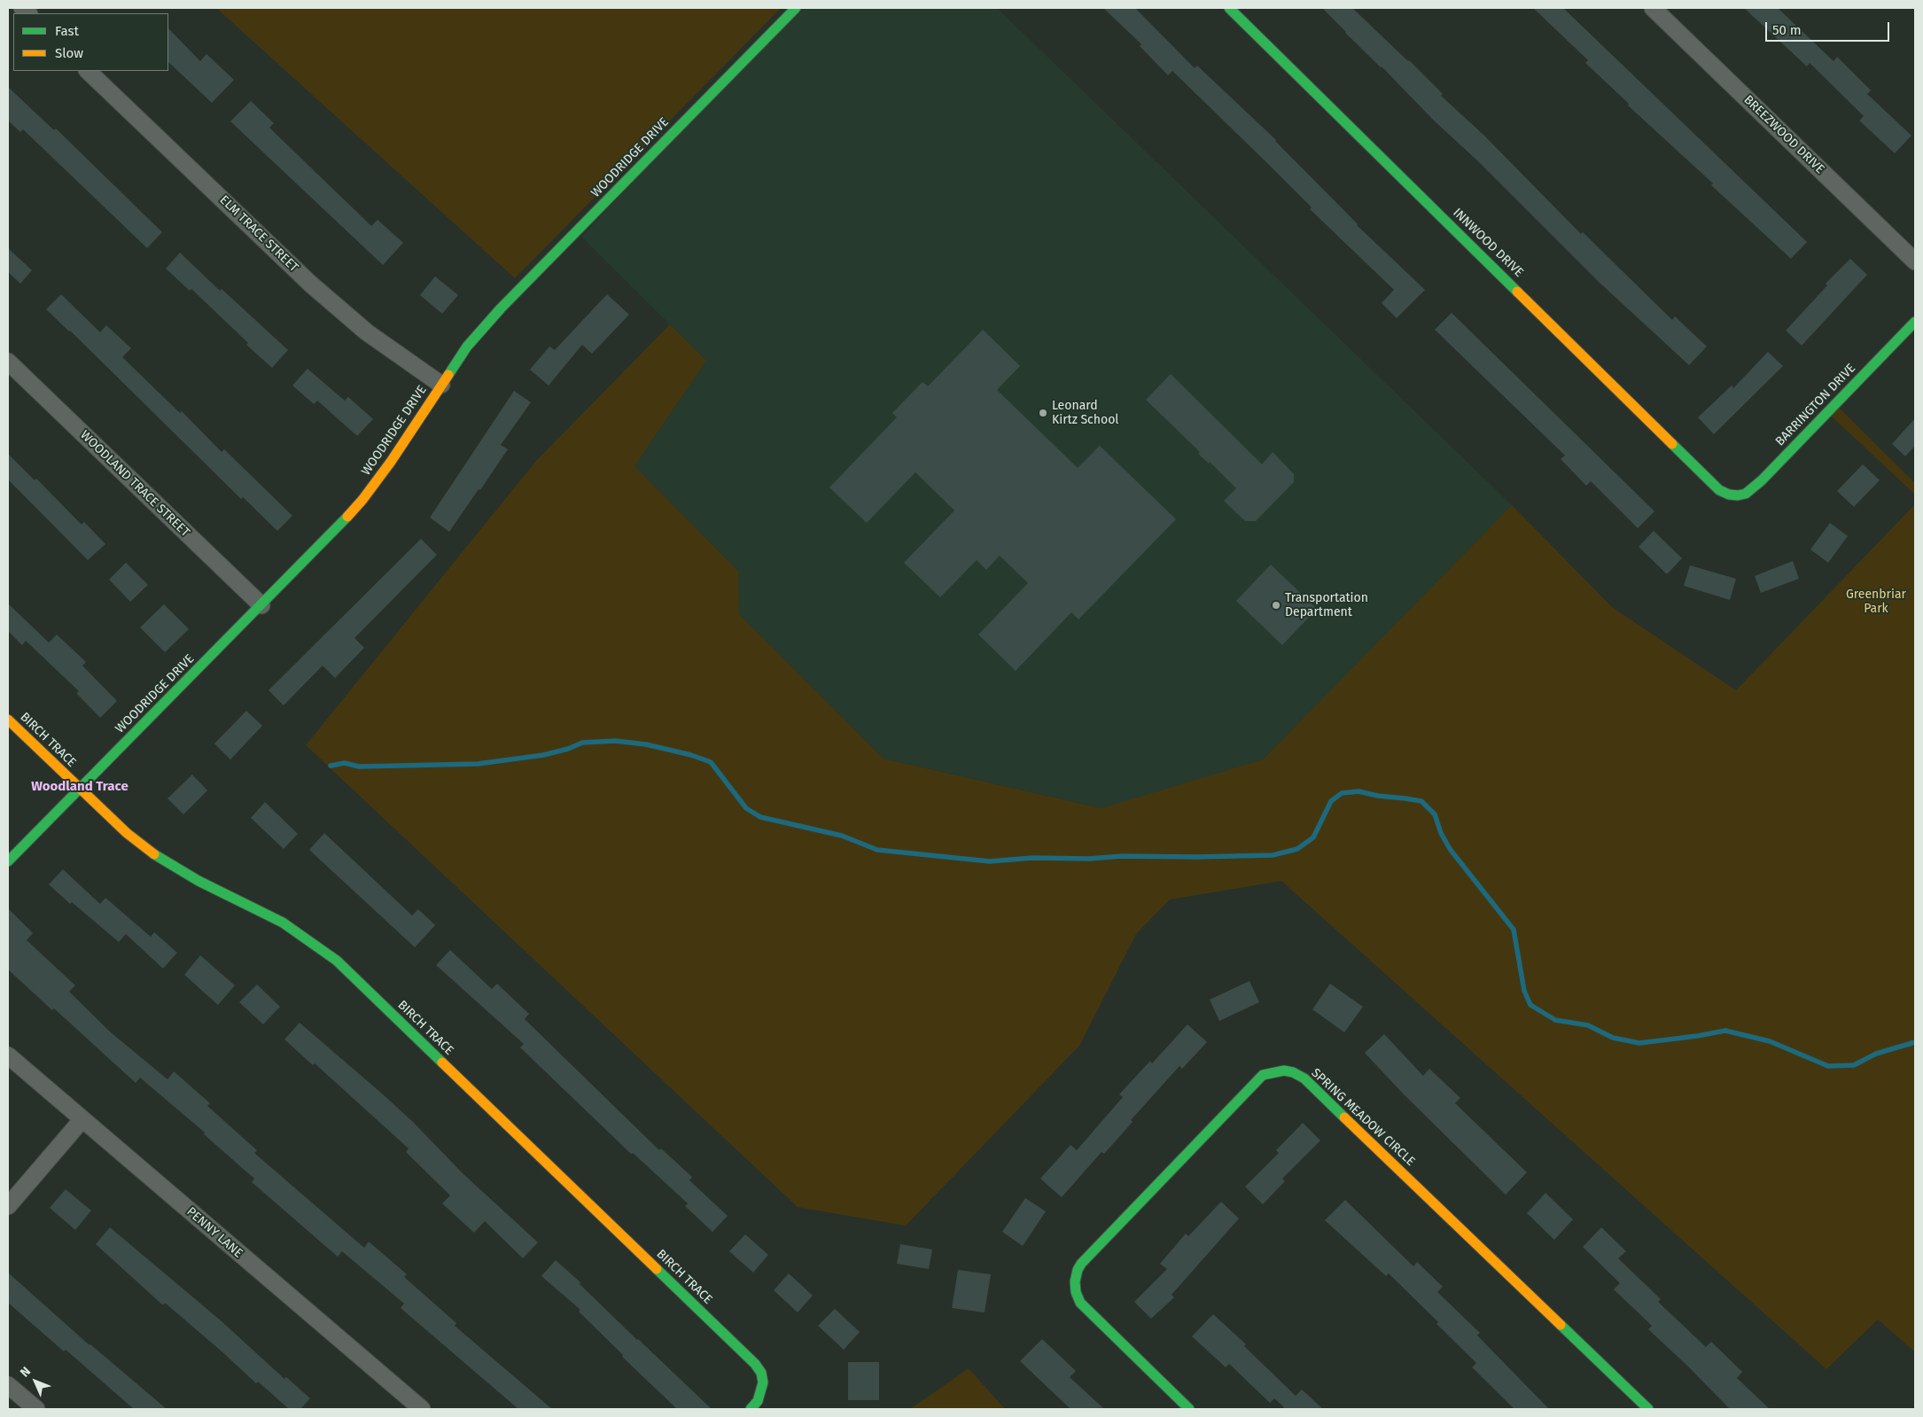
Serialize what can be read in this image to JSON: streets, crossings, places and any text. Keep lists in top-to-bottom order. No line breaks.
{"streets":{"street":["BREEZWOOD DRIVE","WOODRIDGE DRIVE","ELM TRACE STREET","INNWOOD DRIVE","BARRINGTON DRIVE","WOODLAND TRACE STREET","BIRCH TRACE","SPRING MEADOW CIRCLE","PENNY LANE"]},"crossings":[["WOODRIDGE DRIVE","ELM TRACE STREET"],["WOODRIDGE DRIVE","WOODLAND TRACE STREET"],["WOODRIDGE DRIVE","BIRCH TRACE"],["INNWOOD DRIVE","BARRINGTON DRIVE"]],"districts":["Woodland Trace"],"parks":["Greenbriar Park"],"places":["Leonard Kirtz School","Transportation Department"],"legend":["Fast","Slow"],"scale_bar":"50 m","north":"top left"}
